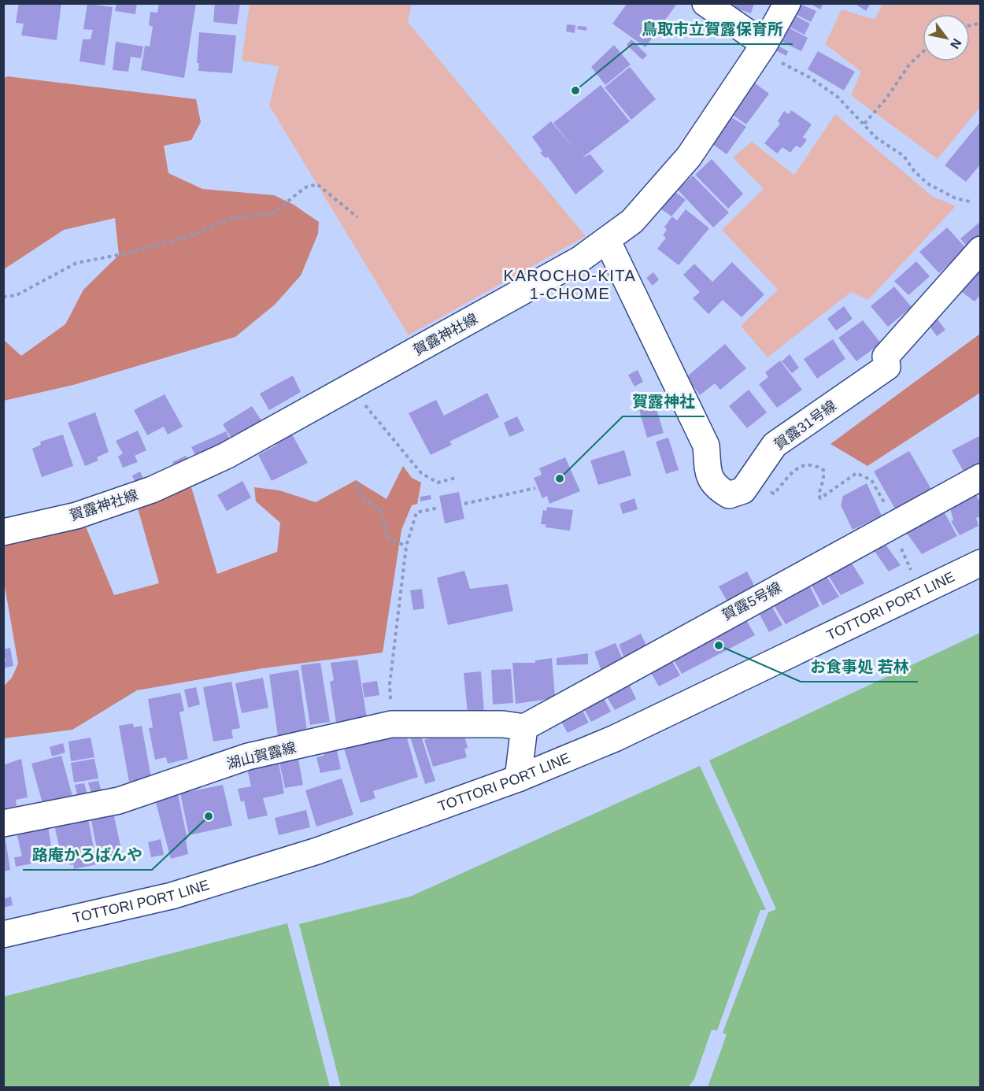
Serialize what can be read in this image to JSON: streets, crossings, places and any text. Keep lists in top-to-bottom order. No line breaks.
{"streets":{"street":["賀露神社線","賀露31号線","賀露5号線","TOTTORI PORT LINE","湖山賀露線"]},"crossings":[["賀露神社線","賀露31号線"],["賀露5号線","湖山賀露線"]],"districts":["KAROCHO-KITA 1-CHOME"],"places":["鳥取市立賀露保育所","賀露神社","お食事処 若林","路庵かろばんや"],"north":"bottom right"}
